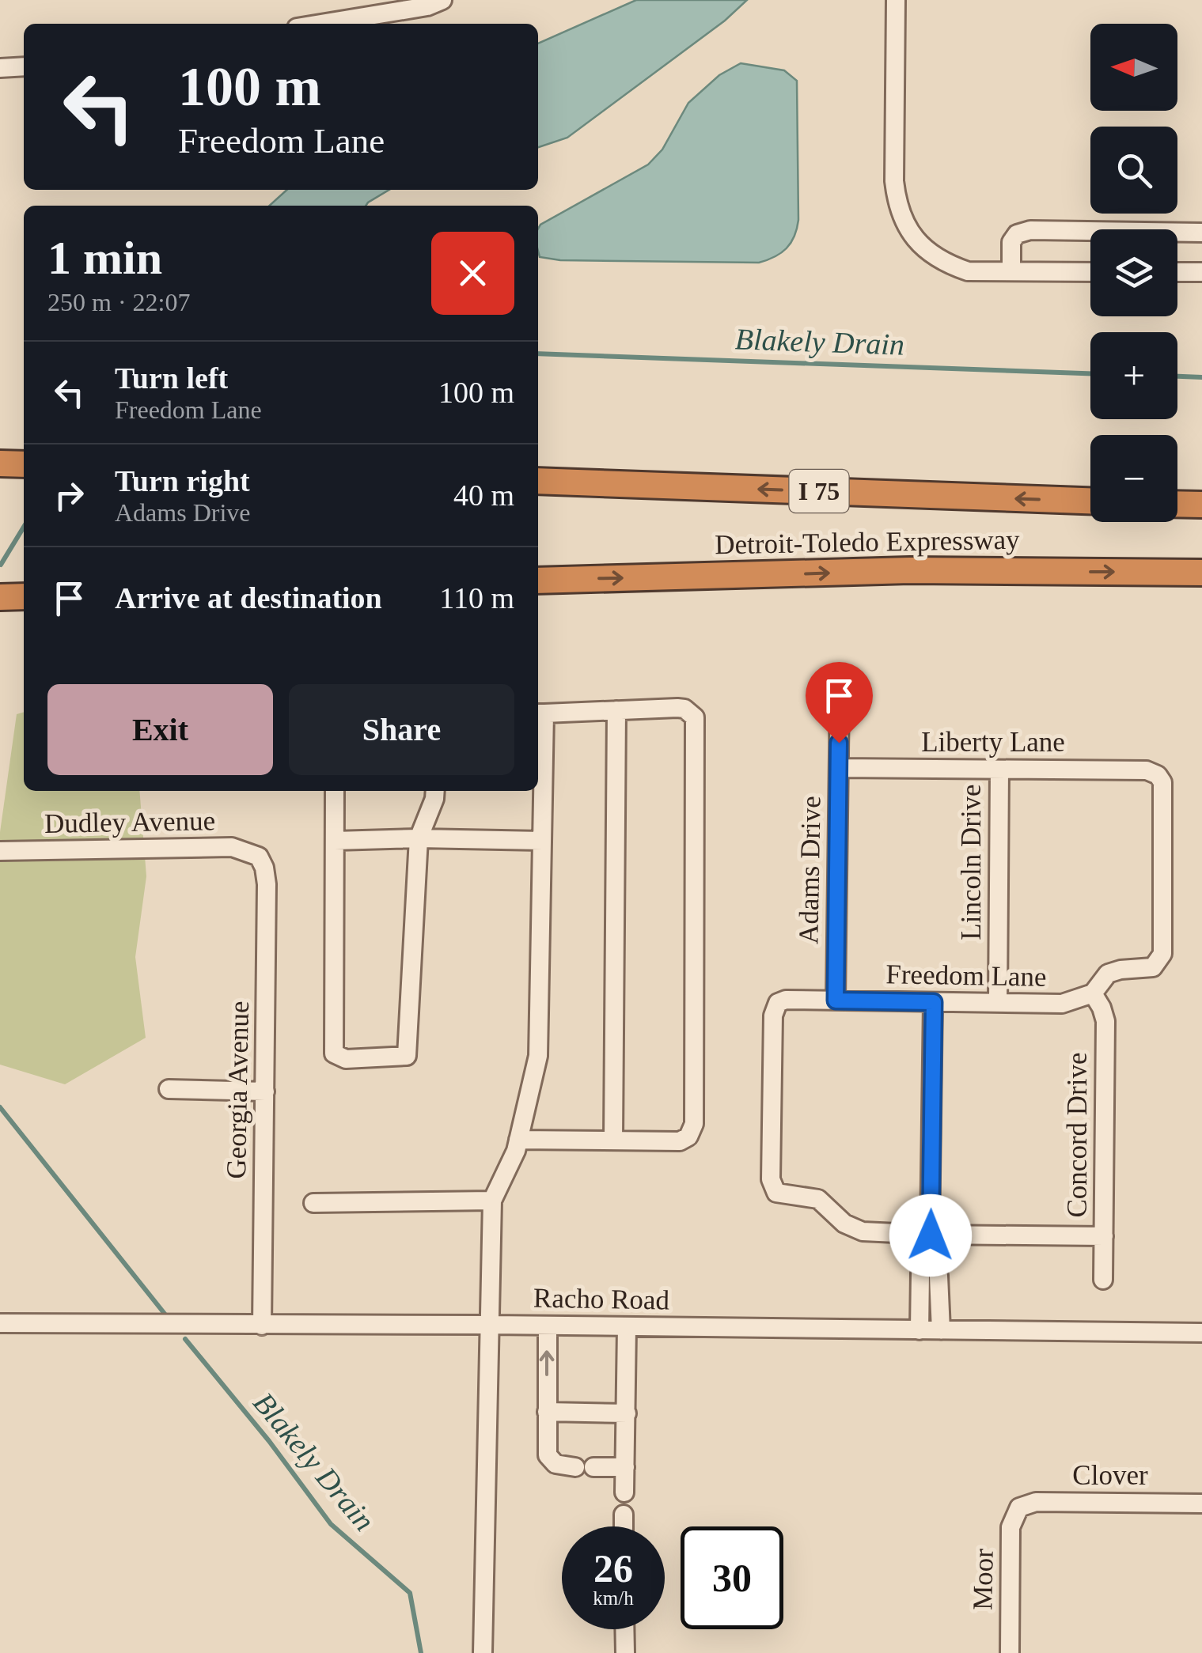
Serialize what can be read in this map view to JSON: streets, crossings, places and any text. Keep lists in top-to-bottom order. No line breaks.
{"streets":{"highway":["I 75","Detroit-Toledo Expressway"],"street":["Liberty Lane","Dudley Avenue","Lincoln Drive","Adams Drive","Freedom Lane","Georgia Avenue","Concord Drive","Racho Road","Clover","Moor"]},"crossings":[["Liberty Lane","Lincoln Drive"],["Liberty Lane","Adams Drive"],["Liberty Lane","Freedom Lane"],["Dudley Avenue","Georgia Avenue"],["Lincoln Drive","Freedom Lane"],["Adams Drive","Freedom Lane"],["Freedom Lane","Concord Drive"],["Georgia Avenue","Racho Road"],["Clover","Moor"]],"water":["Blakely Drain"],"north":"left","page":{"map_buttons":["+","−"],"turn":["100 m","Freedom Lane"],"heading":["1 min","250 m · 22:07"],"list":[{"name":"Turn left","note":"Freedom Lane","value":"100 m"},{"name":"Turn right","note":"Adams Drive","value":"40 m"},{"name":"Arrive at destination","value":"110 m"}],"buttons":["Exit","Share"],"speed":"26 km/h","limit":"30"}}
